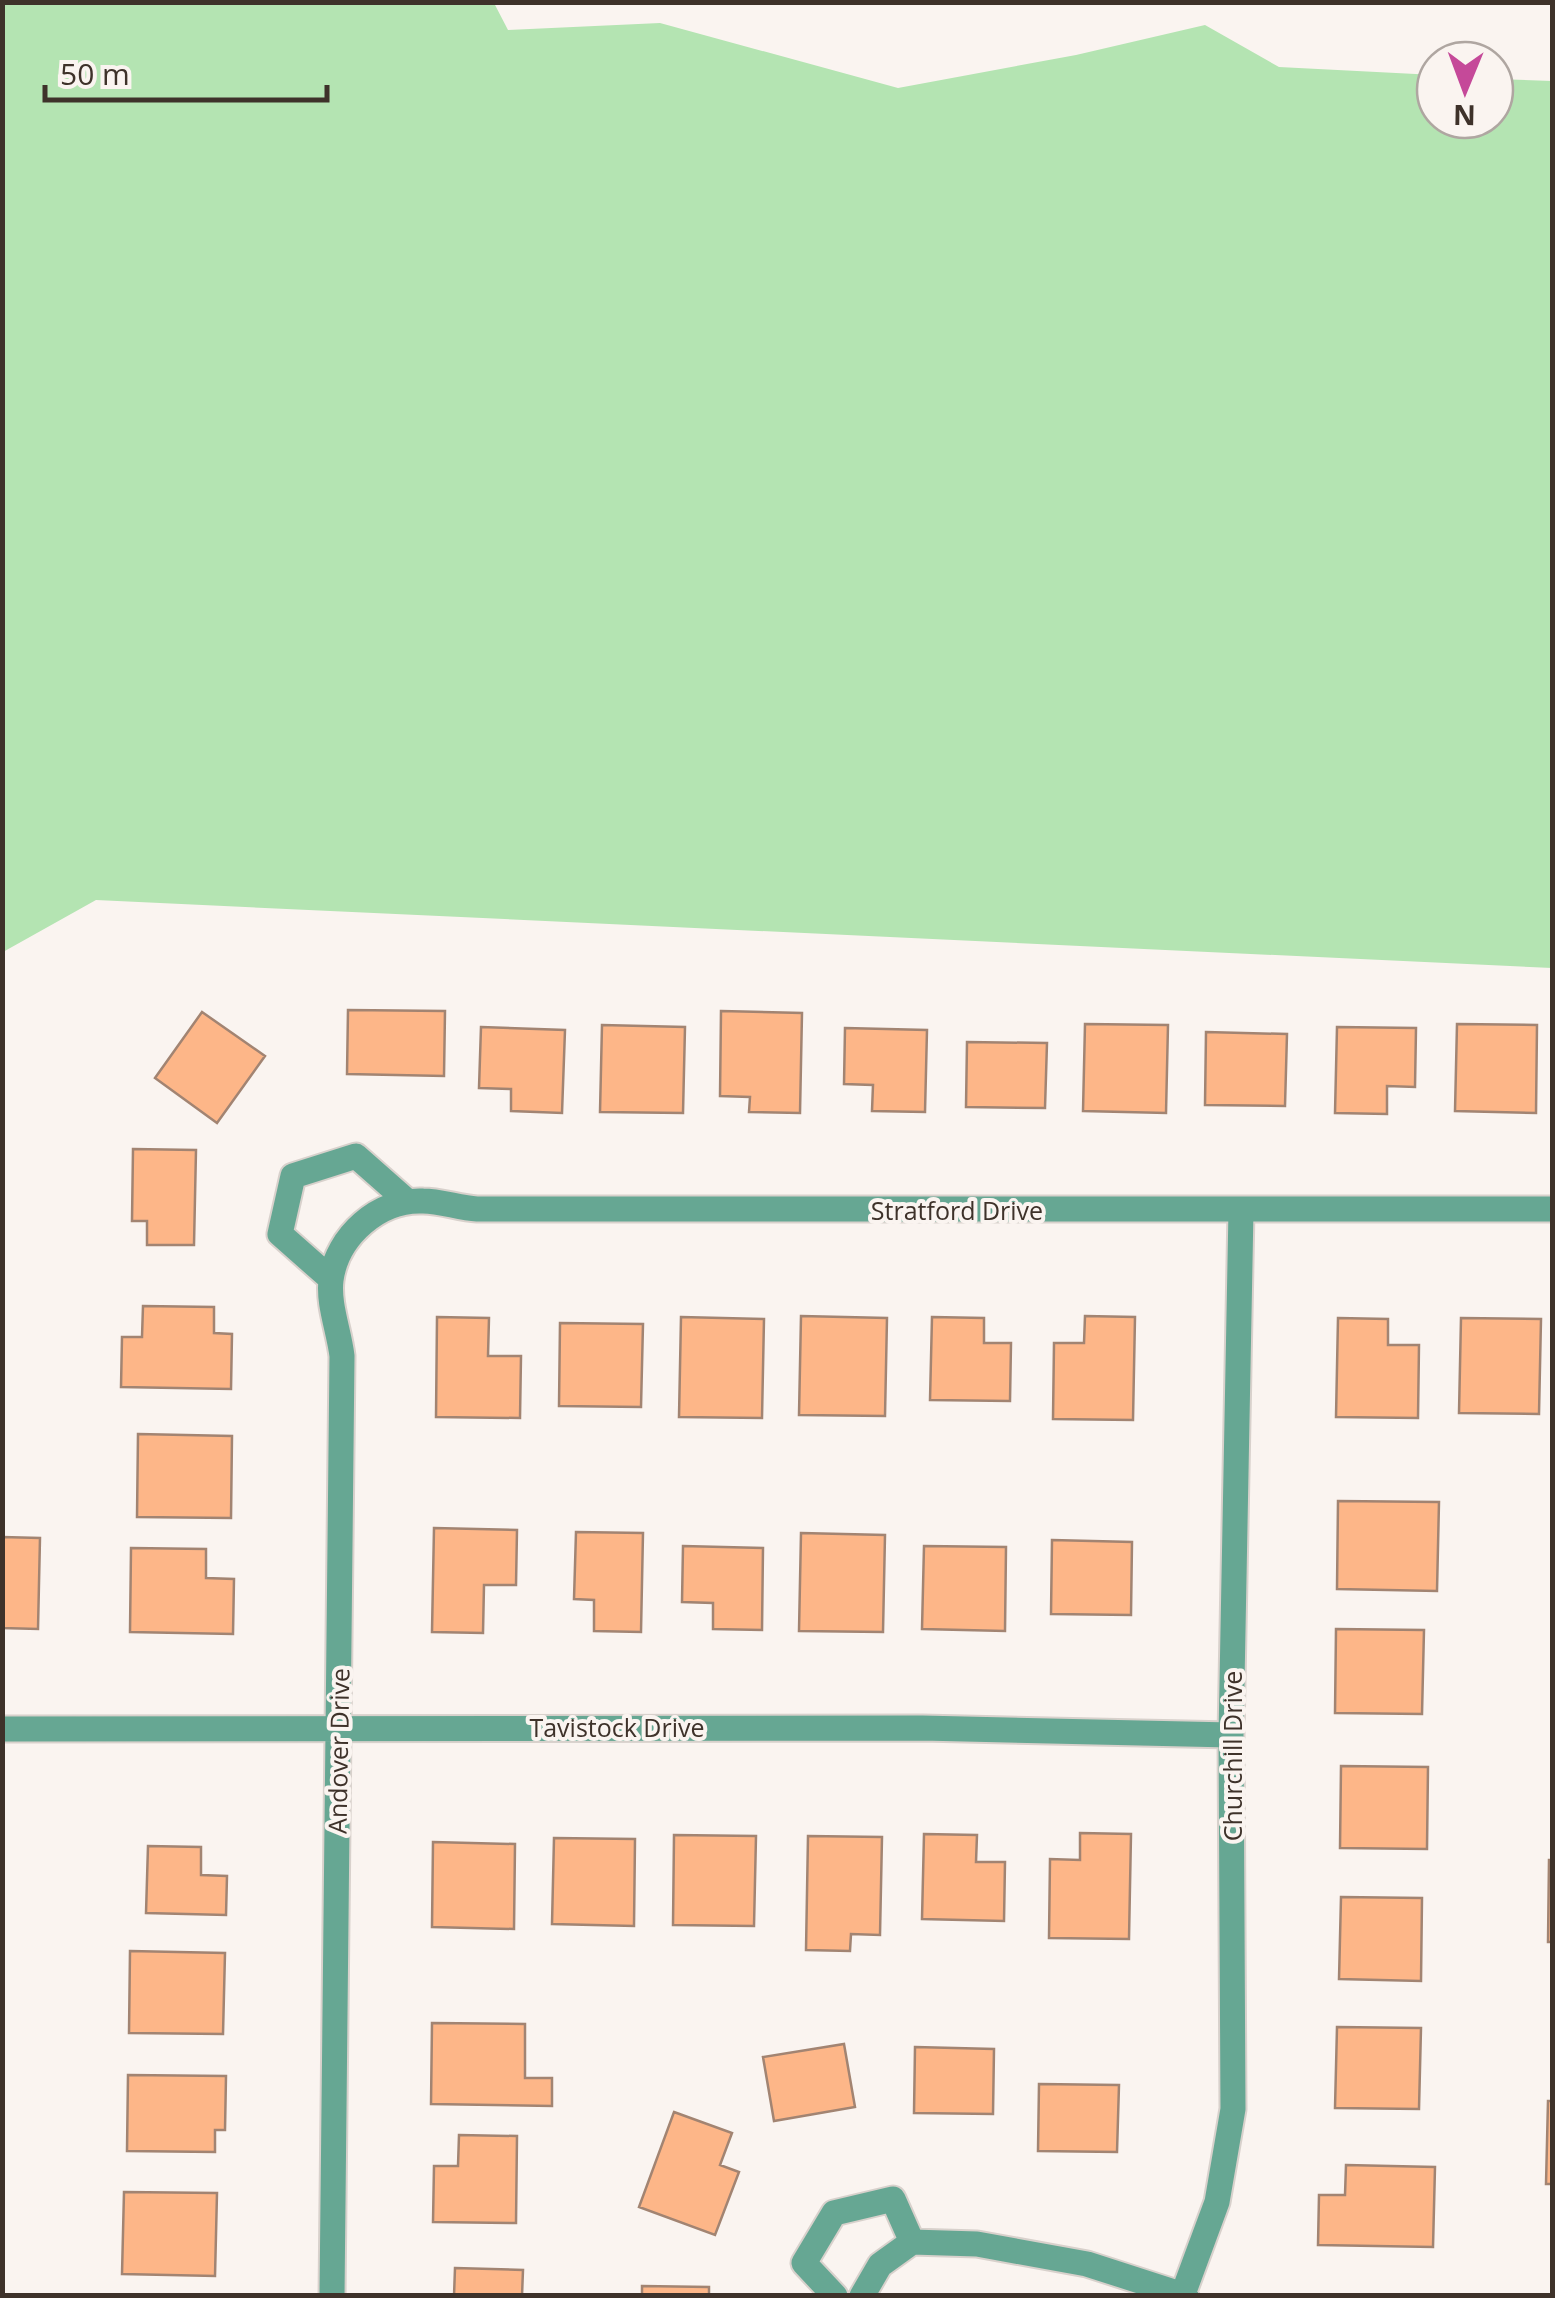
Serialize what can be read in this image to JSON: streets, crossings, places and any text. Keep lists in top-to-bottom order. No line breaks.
{"streets":{"street":["Stratford Drive","Tavistock Drive","Andover Drive","Churchill Drive"]},"crossings":[["Stratford Drive","Churchill Drive"],["Tavistock Drive","Andover Drive"],["Tavistock Drive","Churchill Drive"]],"scale_bar":"50 m","north":"bottom"}
